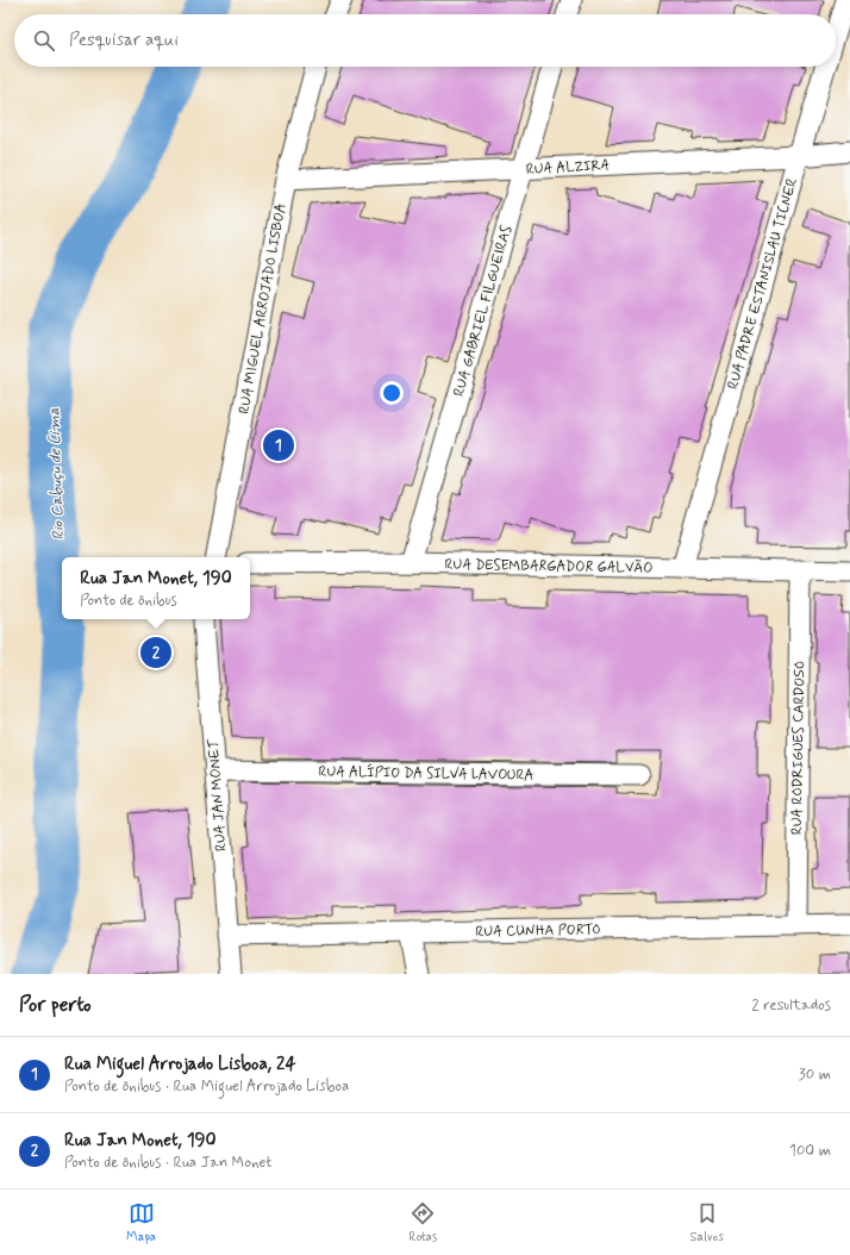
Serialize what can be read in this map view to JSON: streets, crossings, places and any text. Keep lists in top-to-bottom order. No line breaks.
{"streets":{"street":["RUA ALZIRA","RUA PADRE ESTANISLAU TICNER","RUA MIGUEL ARROJADO LISBOA","RUA GABRIEL FILGUEIRAS","RUA DESEMBARGADOR GALVÃO","RUA RODRIGUES CARDOSO","RUA ALÍPIO DA SILVA LAVOURA","RUA JAN MONET","RUA CUNHA PORTO"]},"crossings":[["RUA ALZIRA","RUA PADRE ESTANISLAU TICNER"],["RUA ALZIRA","RUA MIGUEL ARROJADO LISBOA"],["RUA ALZIRA","RUA GABRIEL FILGUEIRAS"],["RUA PADRE ESTANISLAU TICNER","RUA DESEMBARGADOR GALVÃO"],["RUA GABRIEL FILGUEIRAS","RUA DESEMBARGADOR GALVÃO"],["RUA DESEMBARGADOR GALVÃO","RUA RODRIGUES CARDOSO"],["RUA RODRIGUES CARDOSO","RUA CUNHA PORTO"],["RUA ALÍPIO DA SILVA LAVOURA","RUA JAN MONET"],["RUA JAN MONET","RUA CUNHA PORTO"]],"water":["Rio Cabuçu de Cima"],"page":{"search":"Pesquisar aqui","pins":["1","2"],"popup":["Rua Jan Monet, 190","Ponto de ônibus"],"heading":["Por perto","2 resultados"],"list":[{"mark":"1","name":"Rua Miguel Arrojado Lisboa, 24","note":"Ponto de ônibus · Rua Miguel Arrojado Lisboa","value":"30 m"},{"mark":"2","name":"Rua Jan Monet, 190","note":"Ponto de ônibus · Rua Jan Monet","value":"100 m"}],"nav":["Mapa","Rotas","Salvos"]}}
